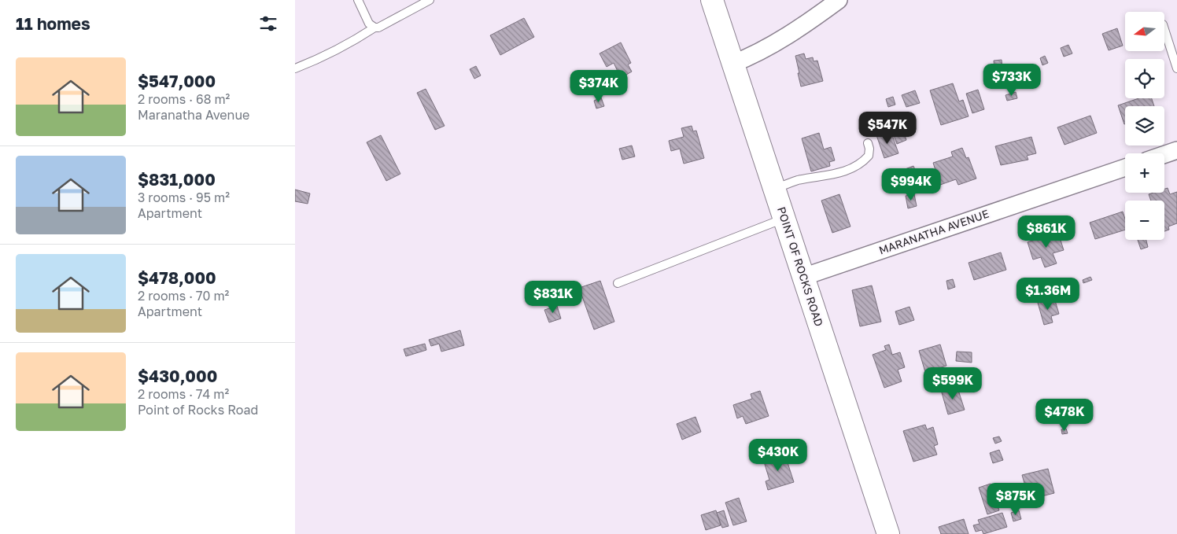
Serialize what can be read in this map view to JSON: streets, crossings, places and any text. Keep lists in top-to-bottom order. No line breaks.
{"streets":{"street":["MARANATHA AVENUE","POINT OF ROCKS ROAD"]},"crossings":[["MARANATHA AVENUE","POINT OF ROCKS ROAD"]],"north":"left","page":{"heading":"11 homes","map_buttons":["+","−"],"list":[{"name":"$547,000","note":"2 rooms · 68 m² · Maranatha Avenue"},{"name":"$831,000","note":"3 rooms · 95 m² · Apartment"},{"name":"$478,000","note":"2 rooms · 70 m² · Apartment"},{"name":"$430,000","note":"2 rooms · 74 m² · Point of Rocks Road"}],"price":["$733K","$374K","$547K","$994K","$861K","$1.36M","$831K","$599K","$478K","$430K","$875K"]}}
